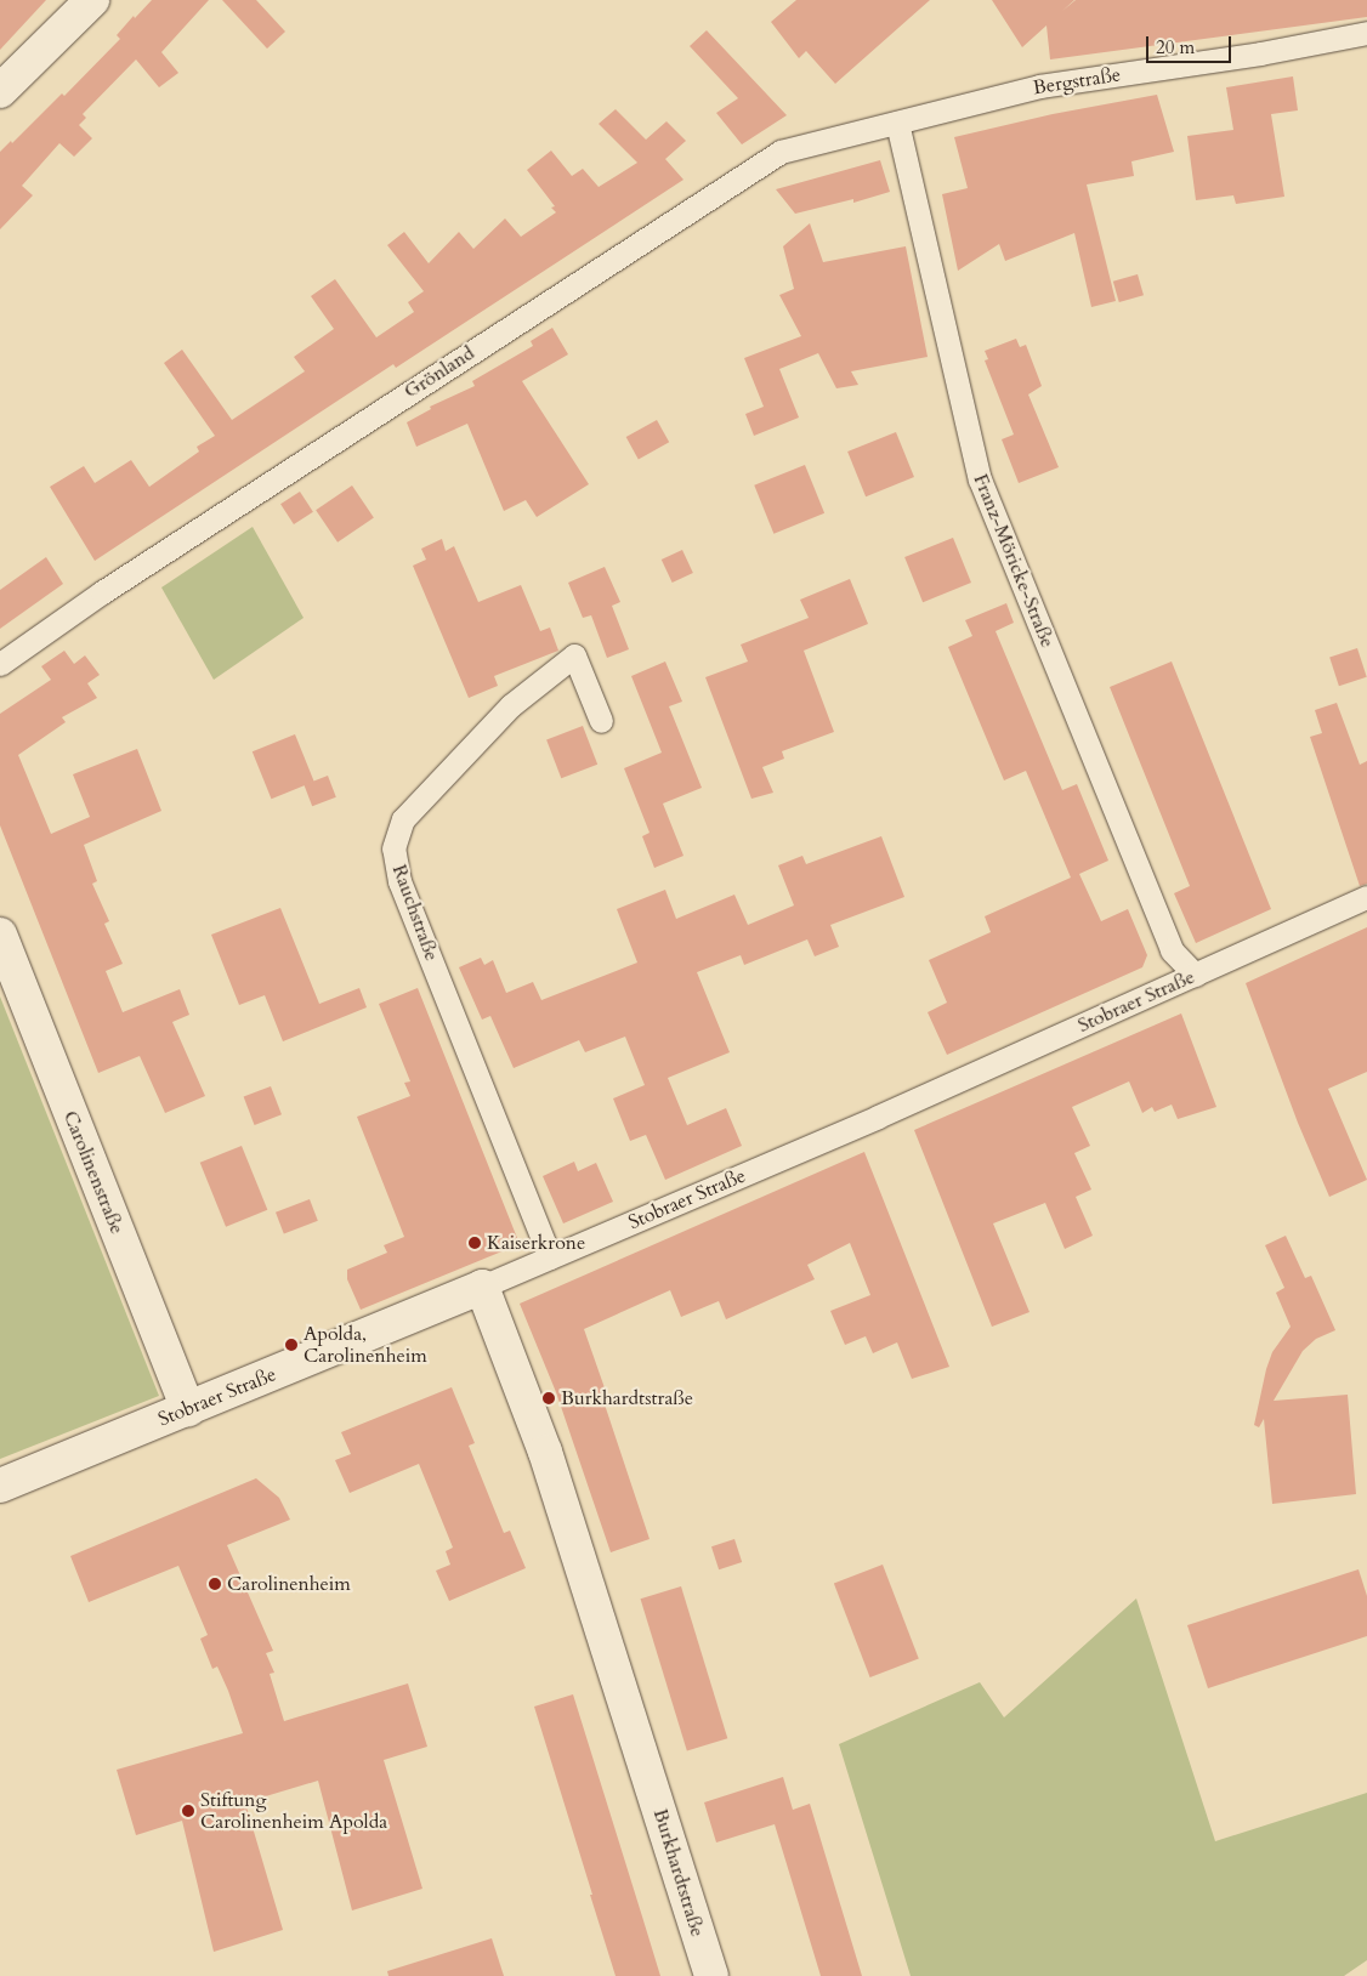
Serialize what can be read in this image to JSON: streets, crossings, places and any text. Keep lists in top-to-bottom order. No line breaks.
{"streets":{"street":["Bergstraße","Grönland","Franz-Möricke-Straße","Rauchstraße","Stobraer Straße","Carolinenstraße","Burkhardtstraße"]},"crossings":[["Bergstraße","Grönland"],["Bergstraße","Franz-Möricke-Straße"],["Grönland","Franz-Möricke-Straße"],["Franz-Möricke-Straße","Stobraer Straße"],["Rauchstraße","Stobraer Straße"],["Stobraer Straße","Carolinenstraße"],["Stobraer Straße","Burkhardtstraße"]],"places":["Kaiserkrone","Apolda, Carolinenheim","Burkhardtstraße","Carolinenheim","Stiftung Carolinenheim Apolda"],"scale_bar":"20 m"}
